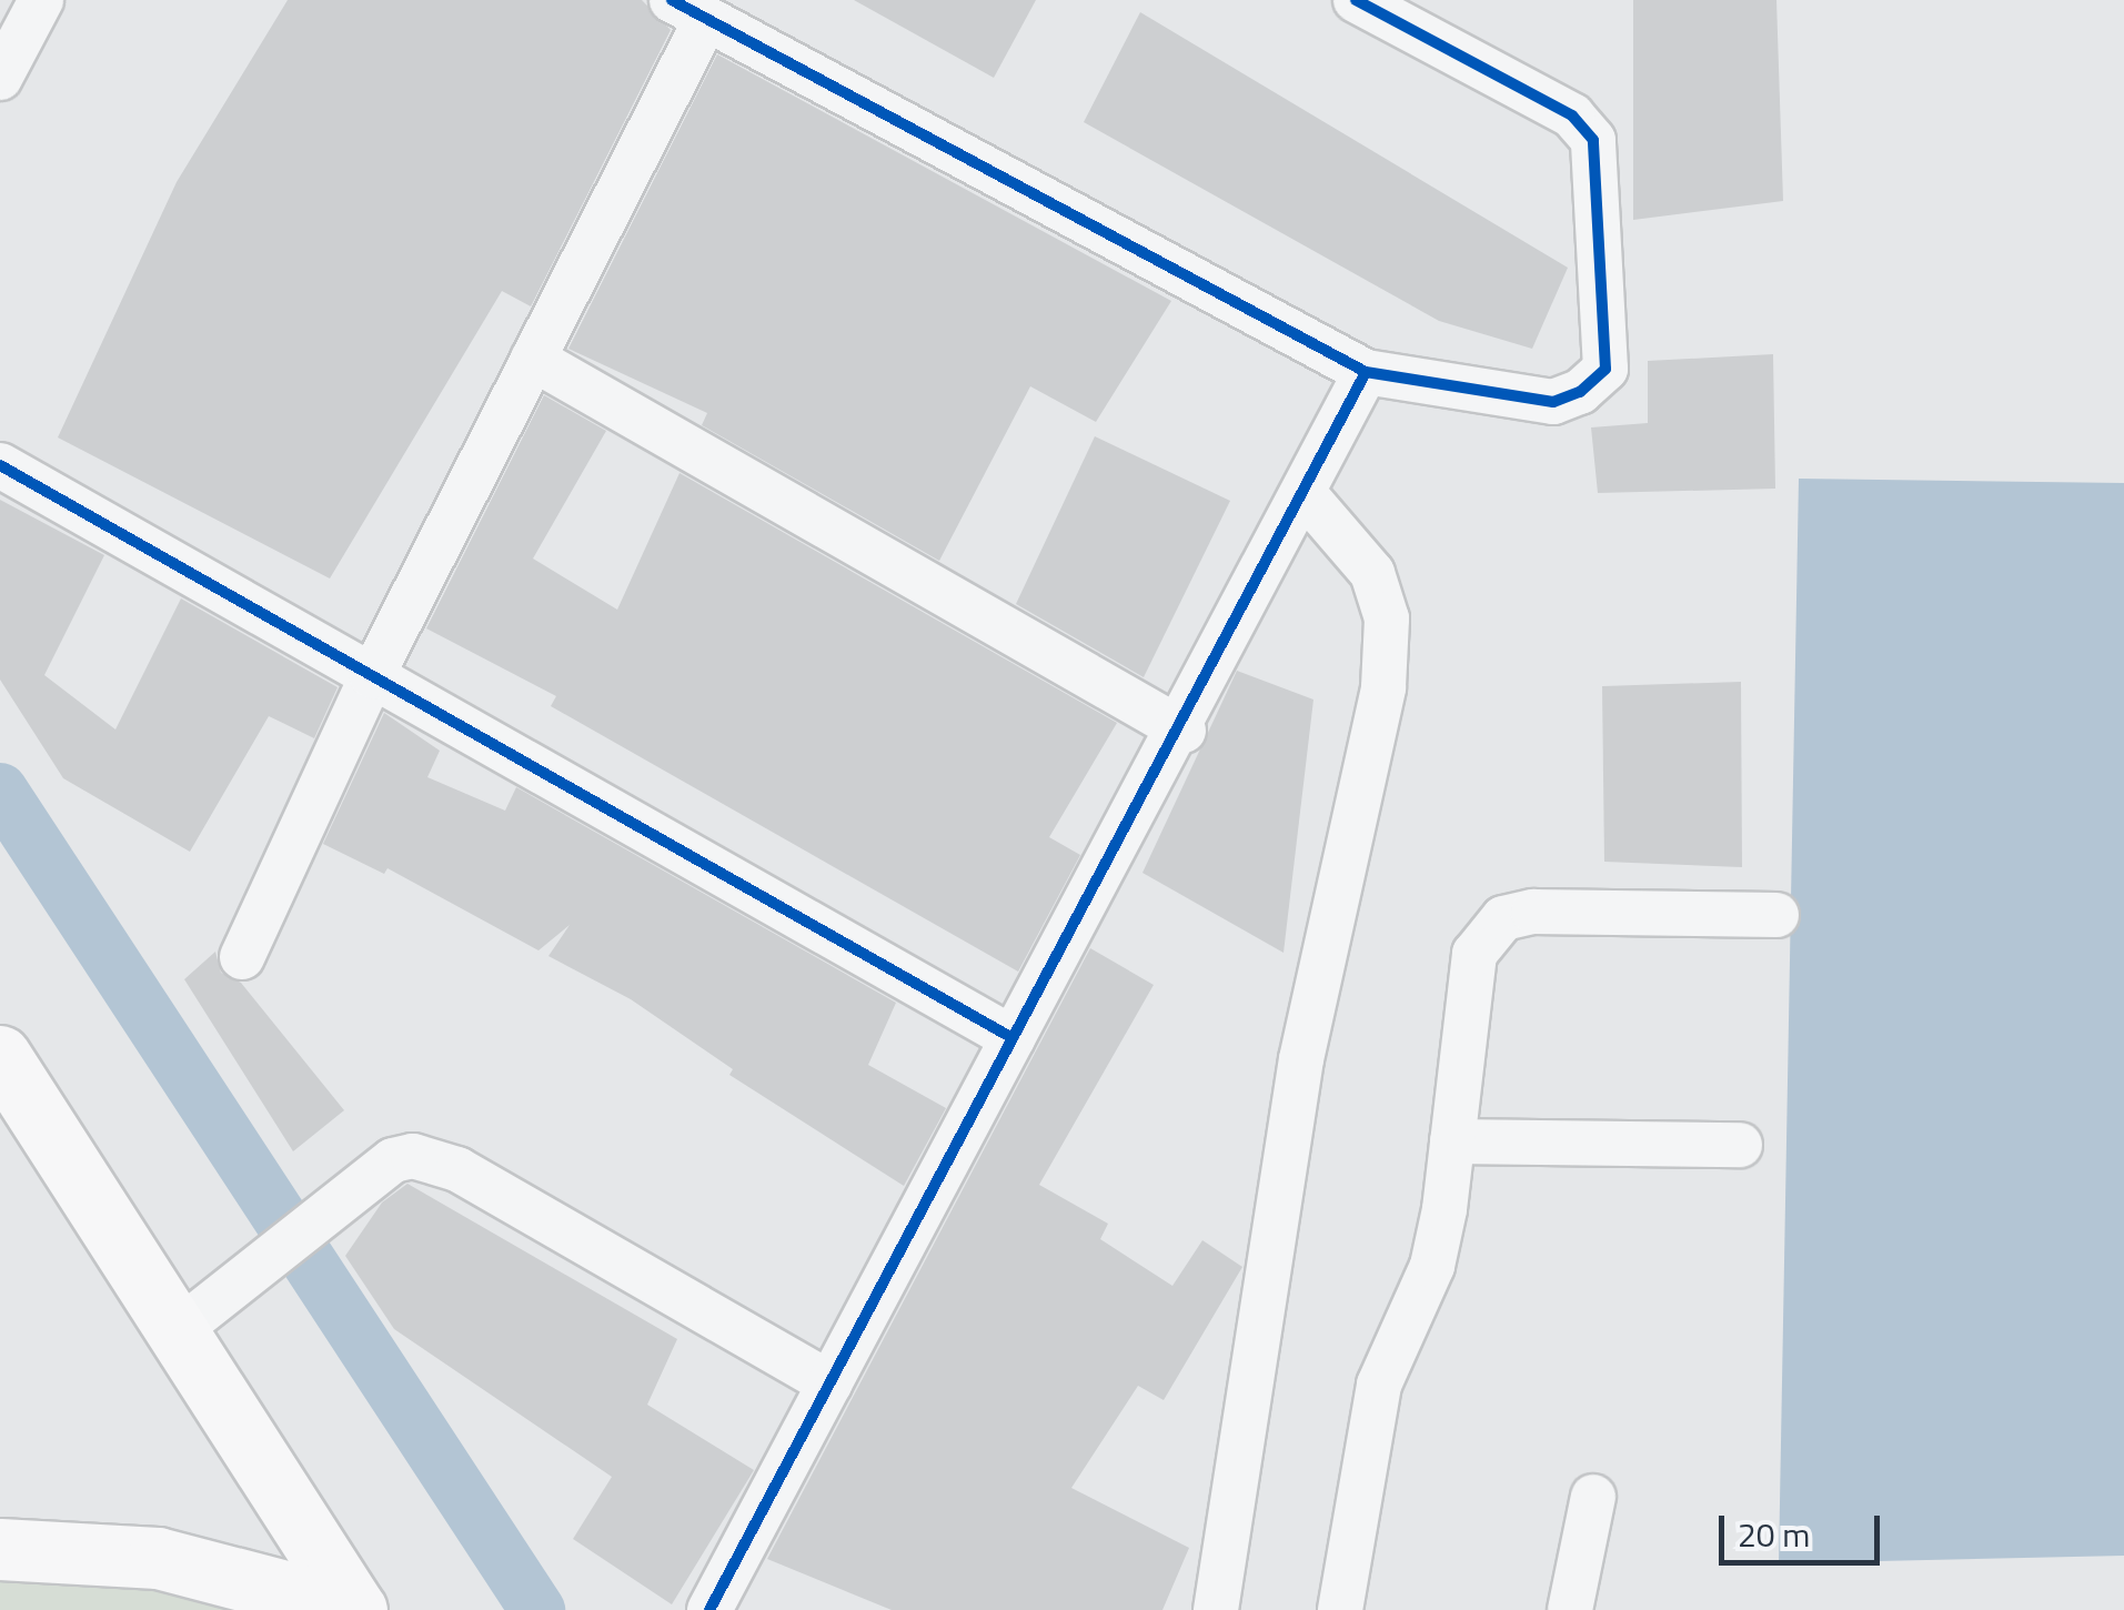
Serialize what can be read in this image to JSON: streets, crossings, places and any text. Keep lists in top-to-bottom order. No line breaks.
{"scale_bar":"20 m"}
